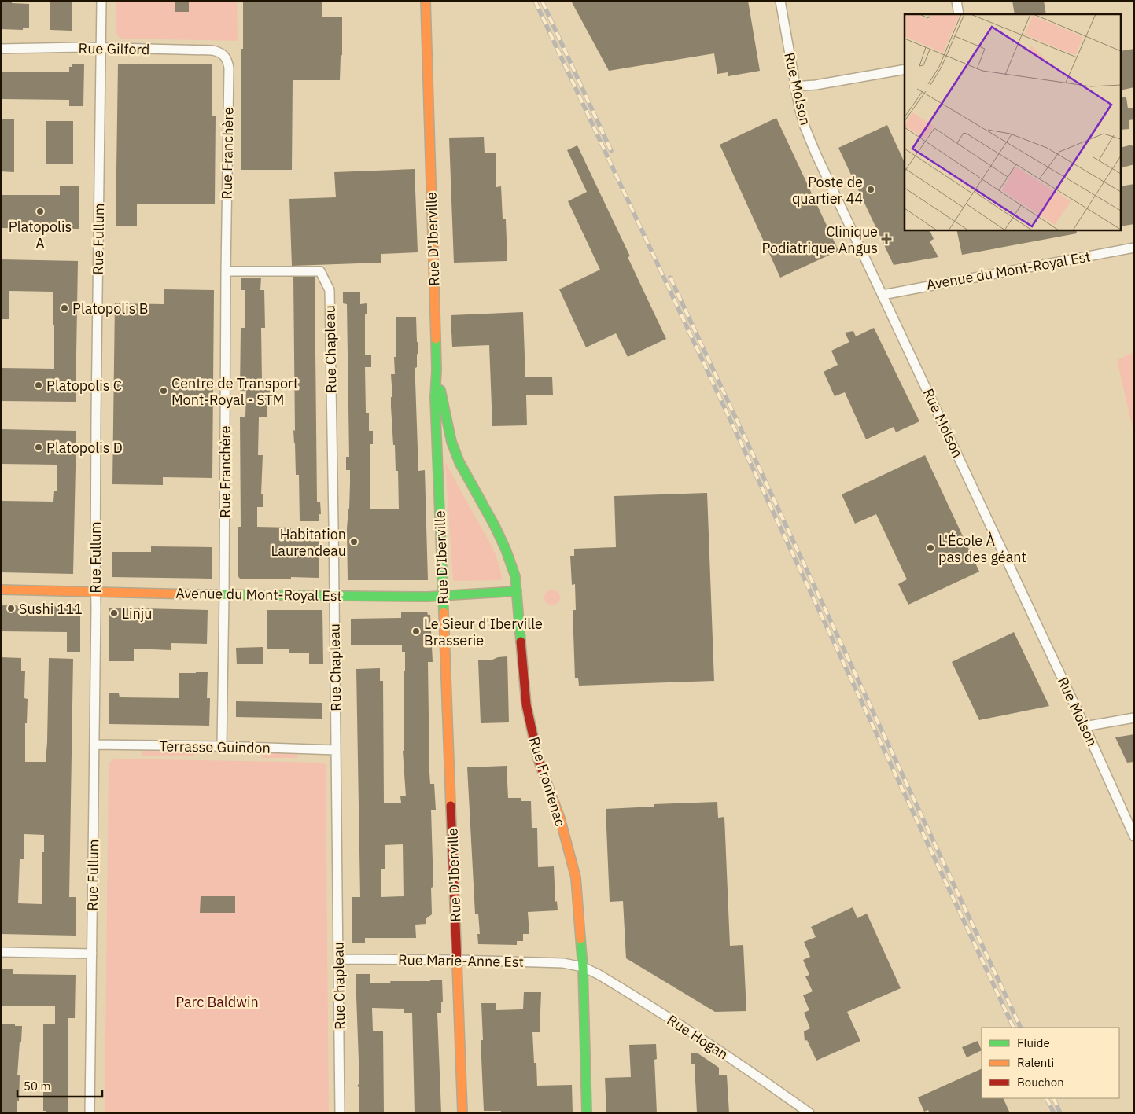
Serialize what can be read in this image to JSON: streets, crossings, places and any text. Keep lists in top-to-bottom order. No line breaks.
{"streets":{"main road":["Rue D'Iberville","Avenue du Mont-Royal Est","Rue Frontenac"],"street":["Rue Gilford","Rue Molson","Rue Franchère","Rue Fullum","Rue Chapleau","Terrasse Guindon","Rue Marie-Anne Est","Rue Hogan"]},"crossings":[["Rue Gilford","Rue Franchère"],["Rue Gilford","Rue Fullum"],["Rue Molson","Avenue du Mont-Royal Est"],["Rue Franchère","Avenue du Mont-Royal Est"],["Rue Franchère","Rue Chapleau"],["Rue Franchère","Terrasse Guindon"],["Rue Fullum","Avenue du Mont-Royal Est"],["Rue Fullum","Terrasse Guindon"],["Rue D'Iberville","Avenue du Mont-Royal Est"],["Rue D'Iberville","Rue Frontenac"],["Rue D'Iberville","Rue Marie-Anne Est"],["Avenue du Mont-Royal Est","Rue Chapleau"],["Avenue du Mont-Royal Est","Rue Frontenac"],["Rue Chapleau","Terrasse Guindon"],["Rue Chapleau","Rue Marie-Anne Est"],["Rue Frontenac","Rue Marie-Anne Est"],["Rue Frontenac","Rue Hogan"],["Rue Marie-Anne Est","Rue Hogan"]],"parks":["Parc Baldwin"],"places":{"other":["Poste de quartier 44","Platopolis A","Platopolis B","Platopolis C","Centre de Transport Mont-Royal - STM","Platopolis D","Habitation Laurendeau","L'École À pas des géant","Sushi 111","Linju","Le Sieur d'Iberville Brasserie"],"health":["Clinique Podiatrique Angus"]},"legend":["Fluide","Ralenti","Bouchon"],"scale_bar":"50 m"}
